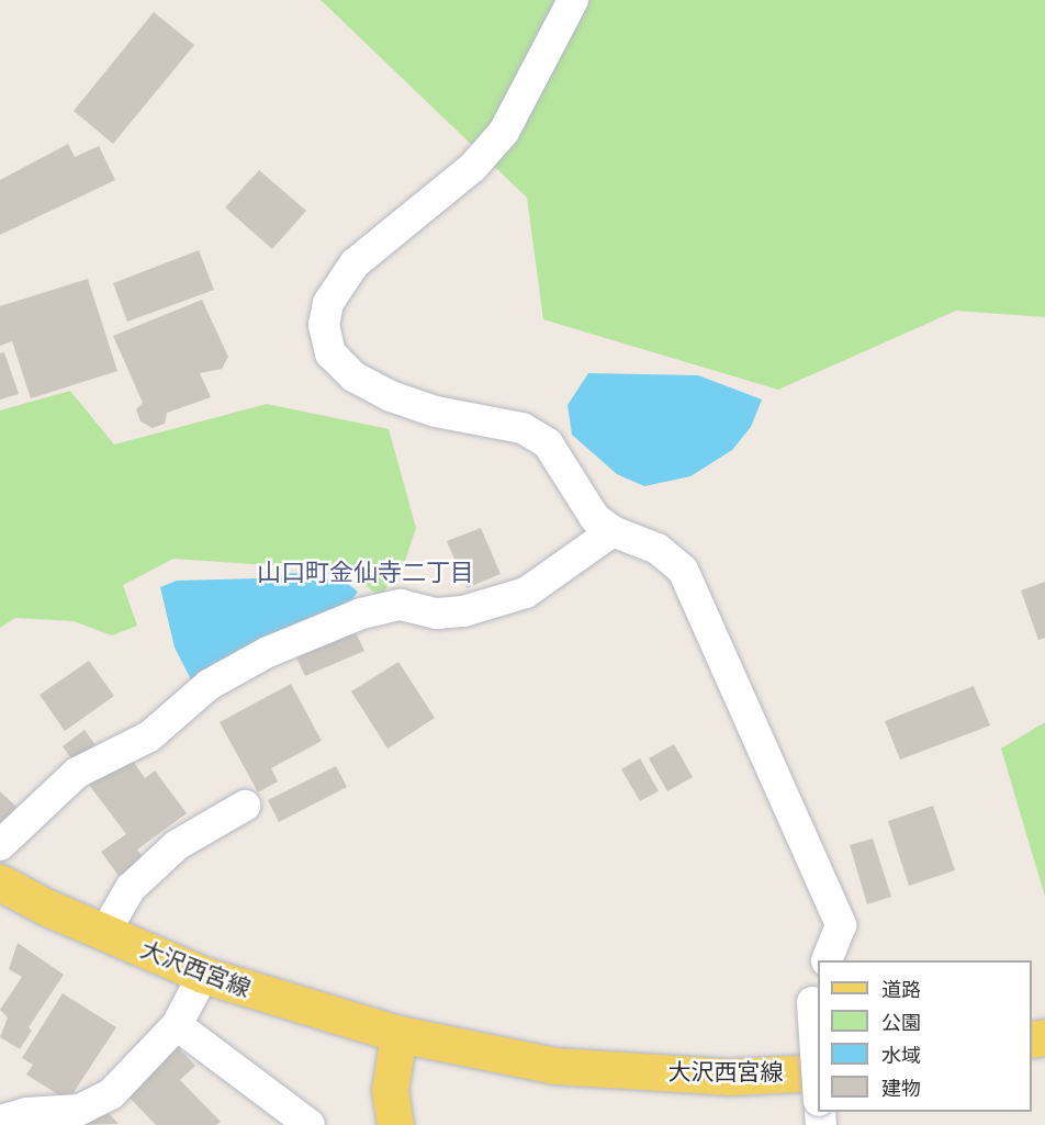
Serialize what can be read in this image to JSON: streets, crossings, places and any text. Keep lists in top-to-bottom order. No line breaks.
{"streets":{"main road":["大沢西宮線"]},"districts":["山口町金仙寺二丁目"],"legend":["道路","公園","水域","建物"]}
